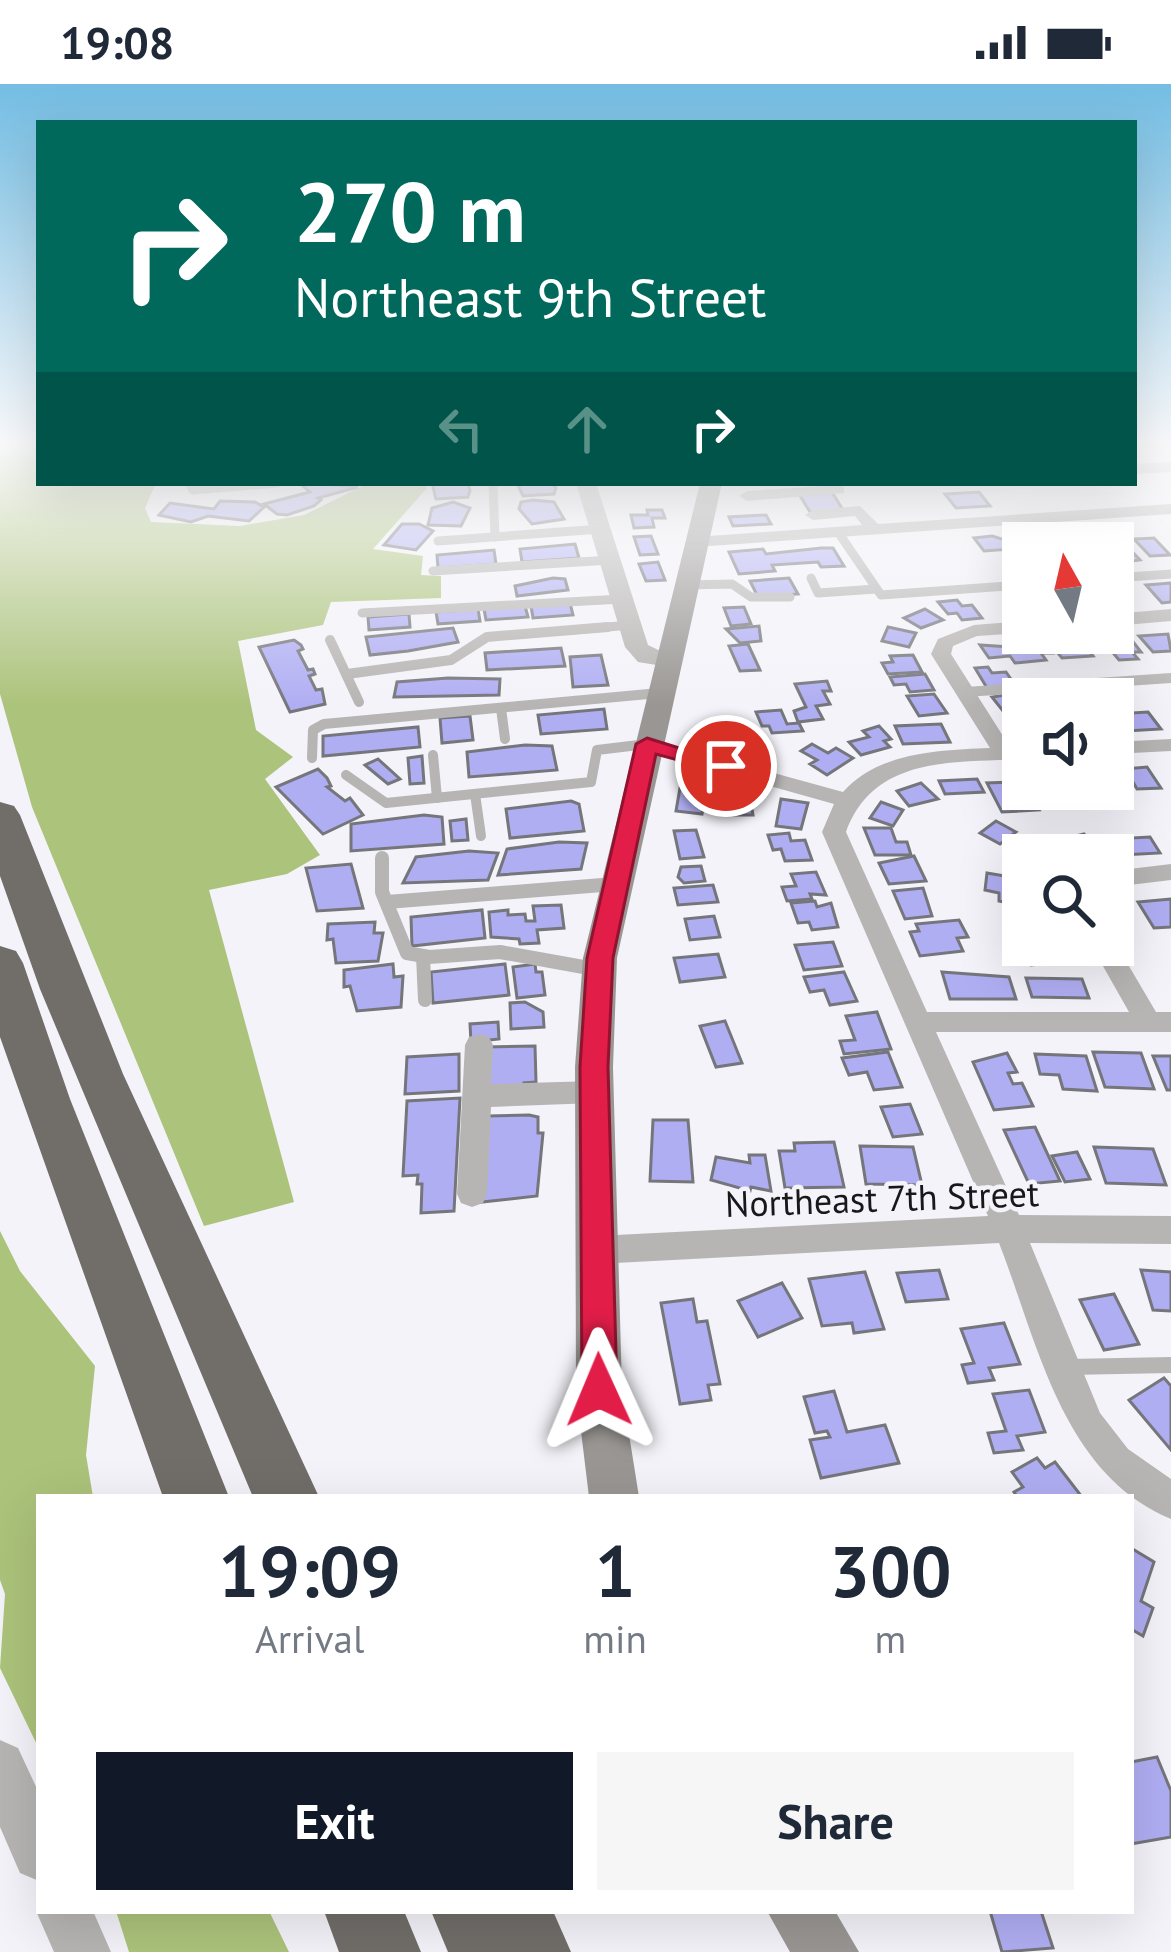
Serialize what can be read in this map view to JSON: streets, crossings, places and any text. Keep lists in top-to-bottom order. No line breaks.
{"streets":{"street":["Northeast 7th Street"]},"north":"top","page":{"status":"19:08","turn":["270 m","Northeast 9th Street"],"eta":["19:09","Arrival","1","min","300","m"],"buttons":["Exit","Share"]}}
